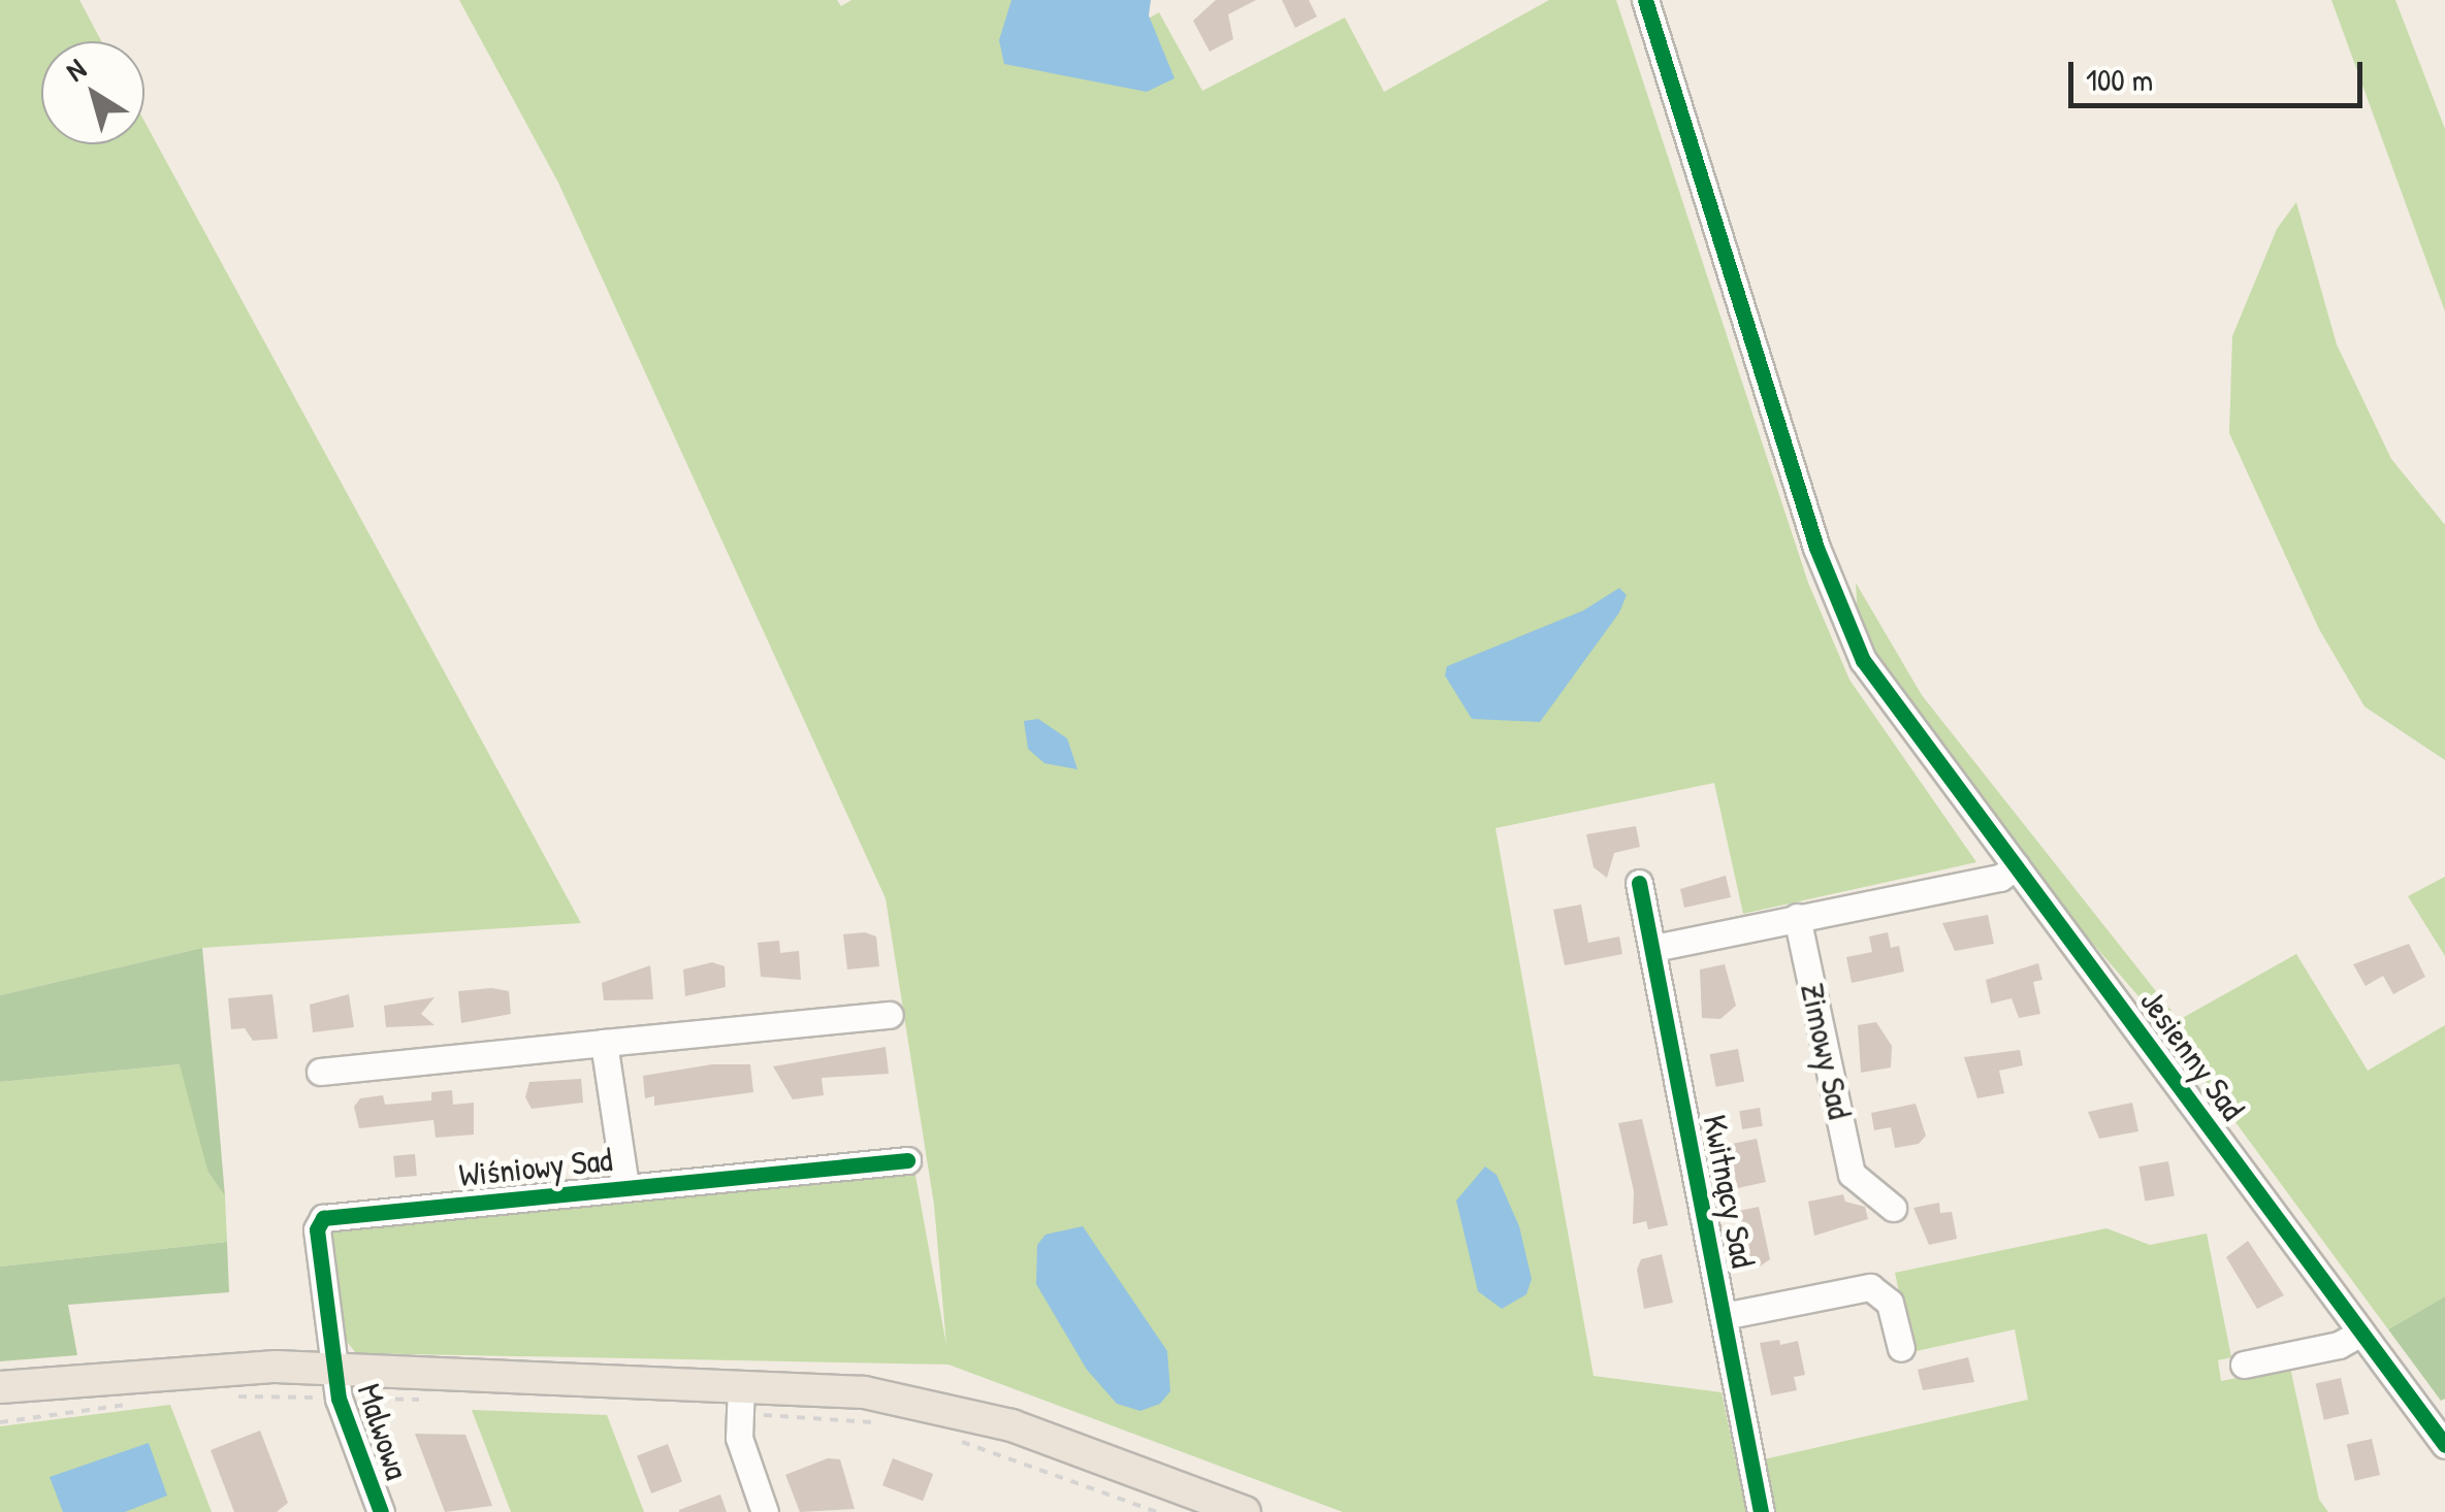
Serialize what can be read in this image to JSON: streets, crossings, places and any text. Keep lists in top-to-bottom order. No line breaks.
{"streets":{"street":["Zimowy Sad","Jesienny Sad","Wiśniowy Sad","Kwitnący Sad","Malwowa"]},"crossings":[["Wiśniowy Sad","Malwowa"]],"scale_bar":"100 m","north":"top left"}
